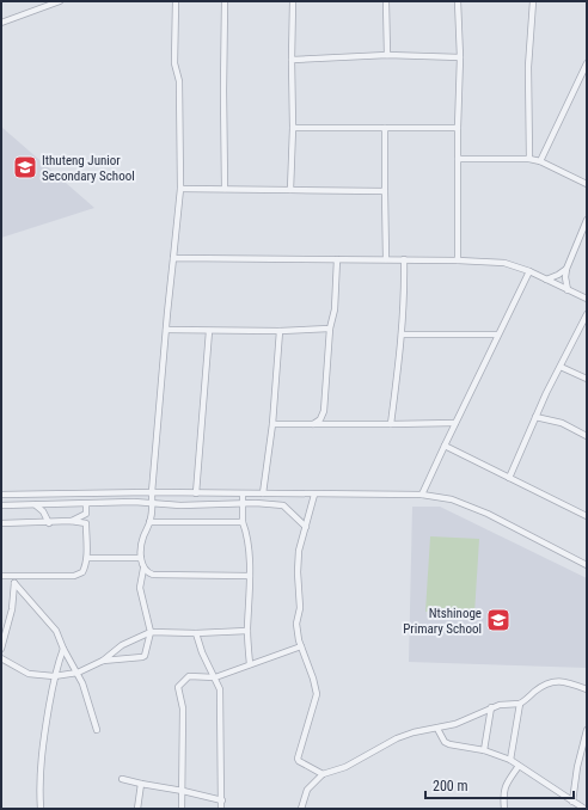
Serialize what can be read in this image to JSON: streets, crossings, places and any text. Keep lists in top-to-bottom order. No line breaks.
{"places":{"school or university":["Ithuteng Junior Secondary School","Ntshinoge Primary School"]},"scale_bar":"200 m"}
